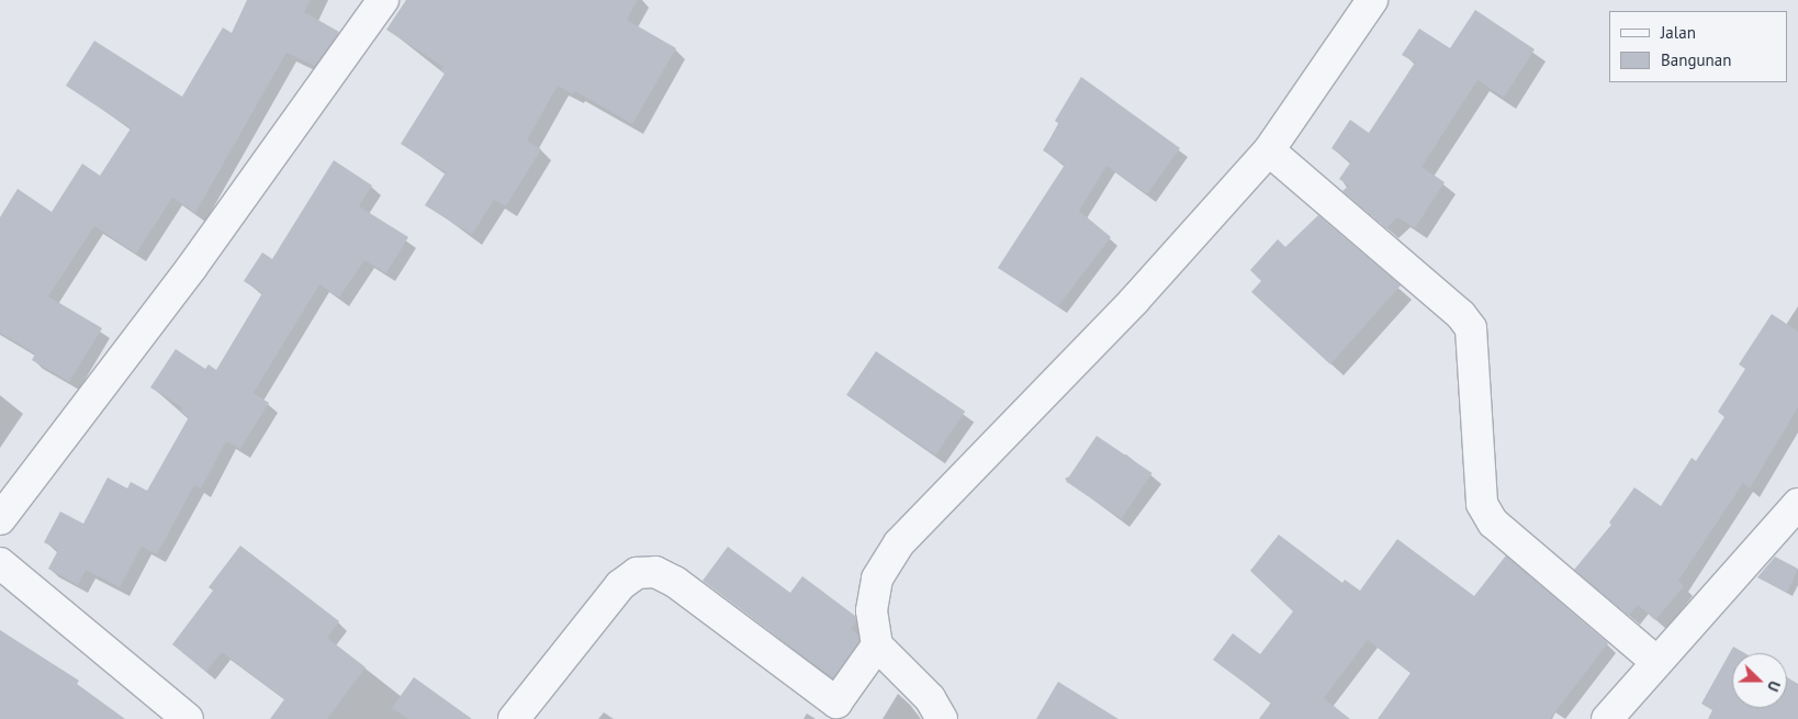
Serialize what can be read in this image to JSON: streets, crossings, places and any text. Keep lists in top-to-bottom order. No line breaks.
{"legend":["Jalan","Bangunan"],"north":"right"}
